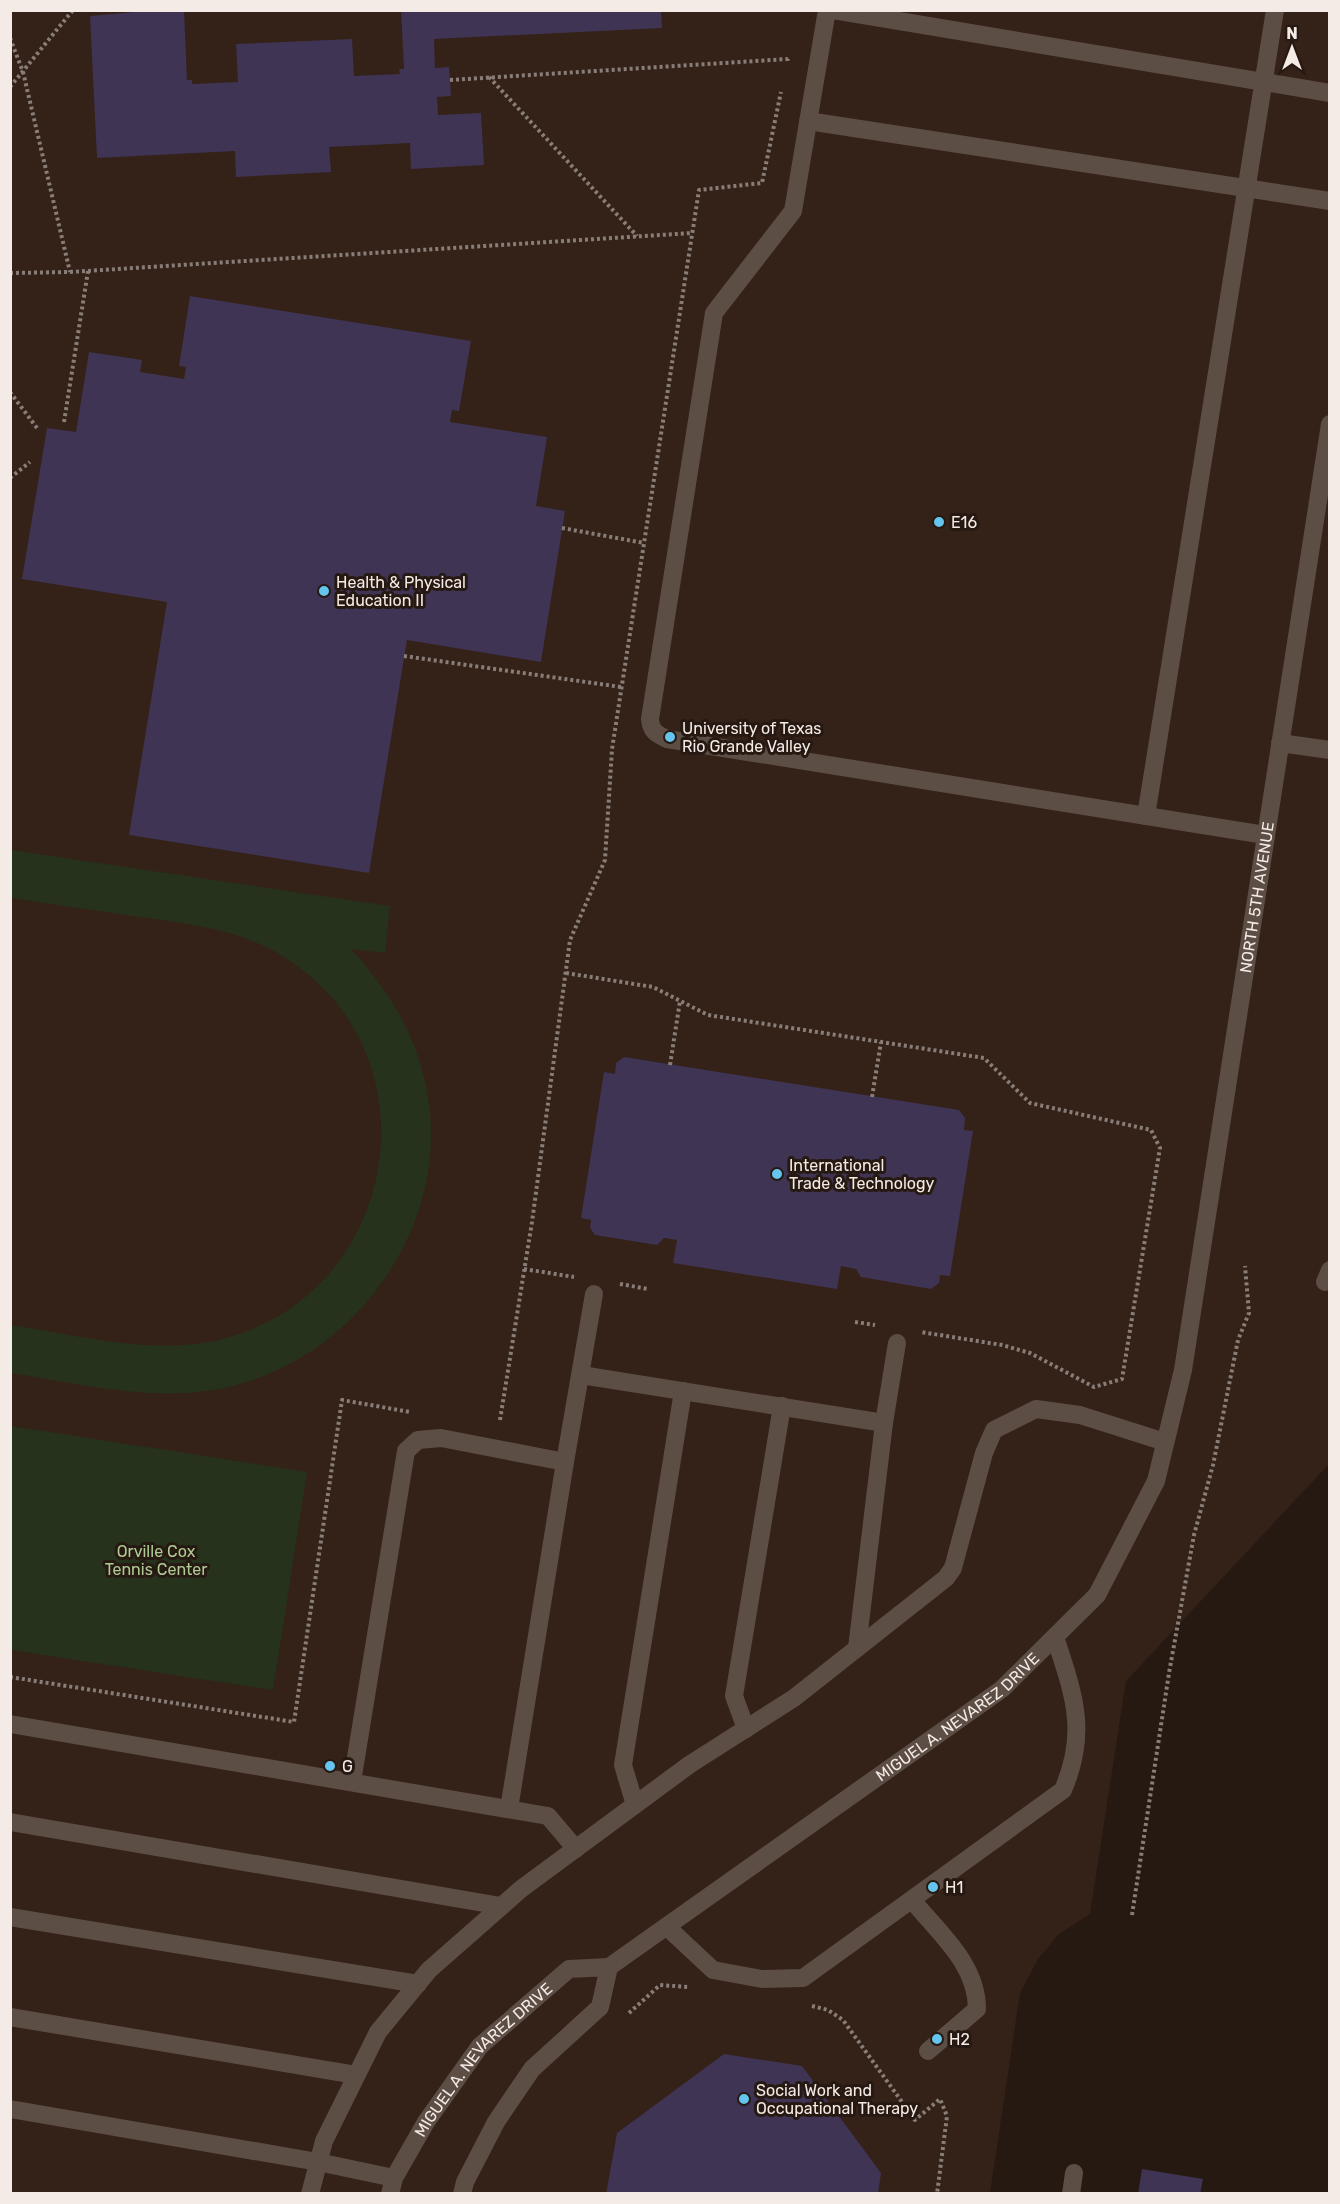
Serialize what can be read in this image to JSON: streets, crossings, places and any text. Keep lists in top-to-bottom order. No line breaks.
{"streets":{"street":["NORTH 5TH AVENUE","MIGUEL A. NEVAREZ DRIVE"]},"crossings":[["NORTH 5TH AVENUE","MIGUEL A. NEVAREZ DRIVE"]],"parks":["Orville Cox Tennis Center"],"places":["E16","Health & Physical Education II","University of Texas Rio Grande Valley","International Trade & Technology","G","H1","H2","Social Work and Occupational Therapy"],"north":"top"}
